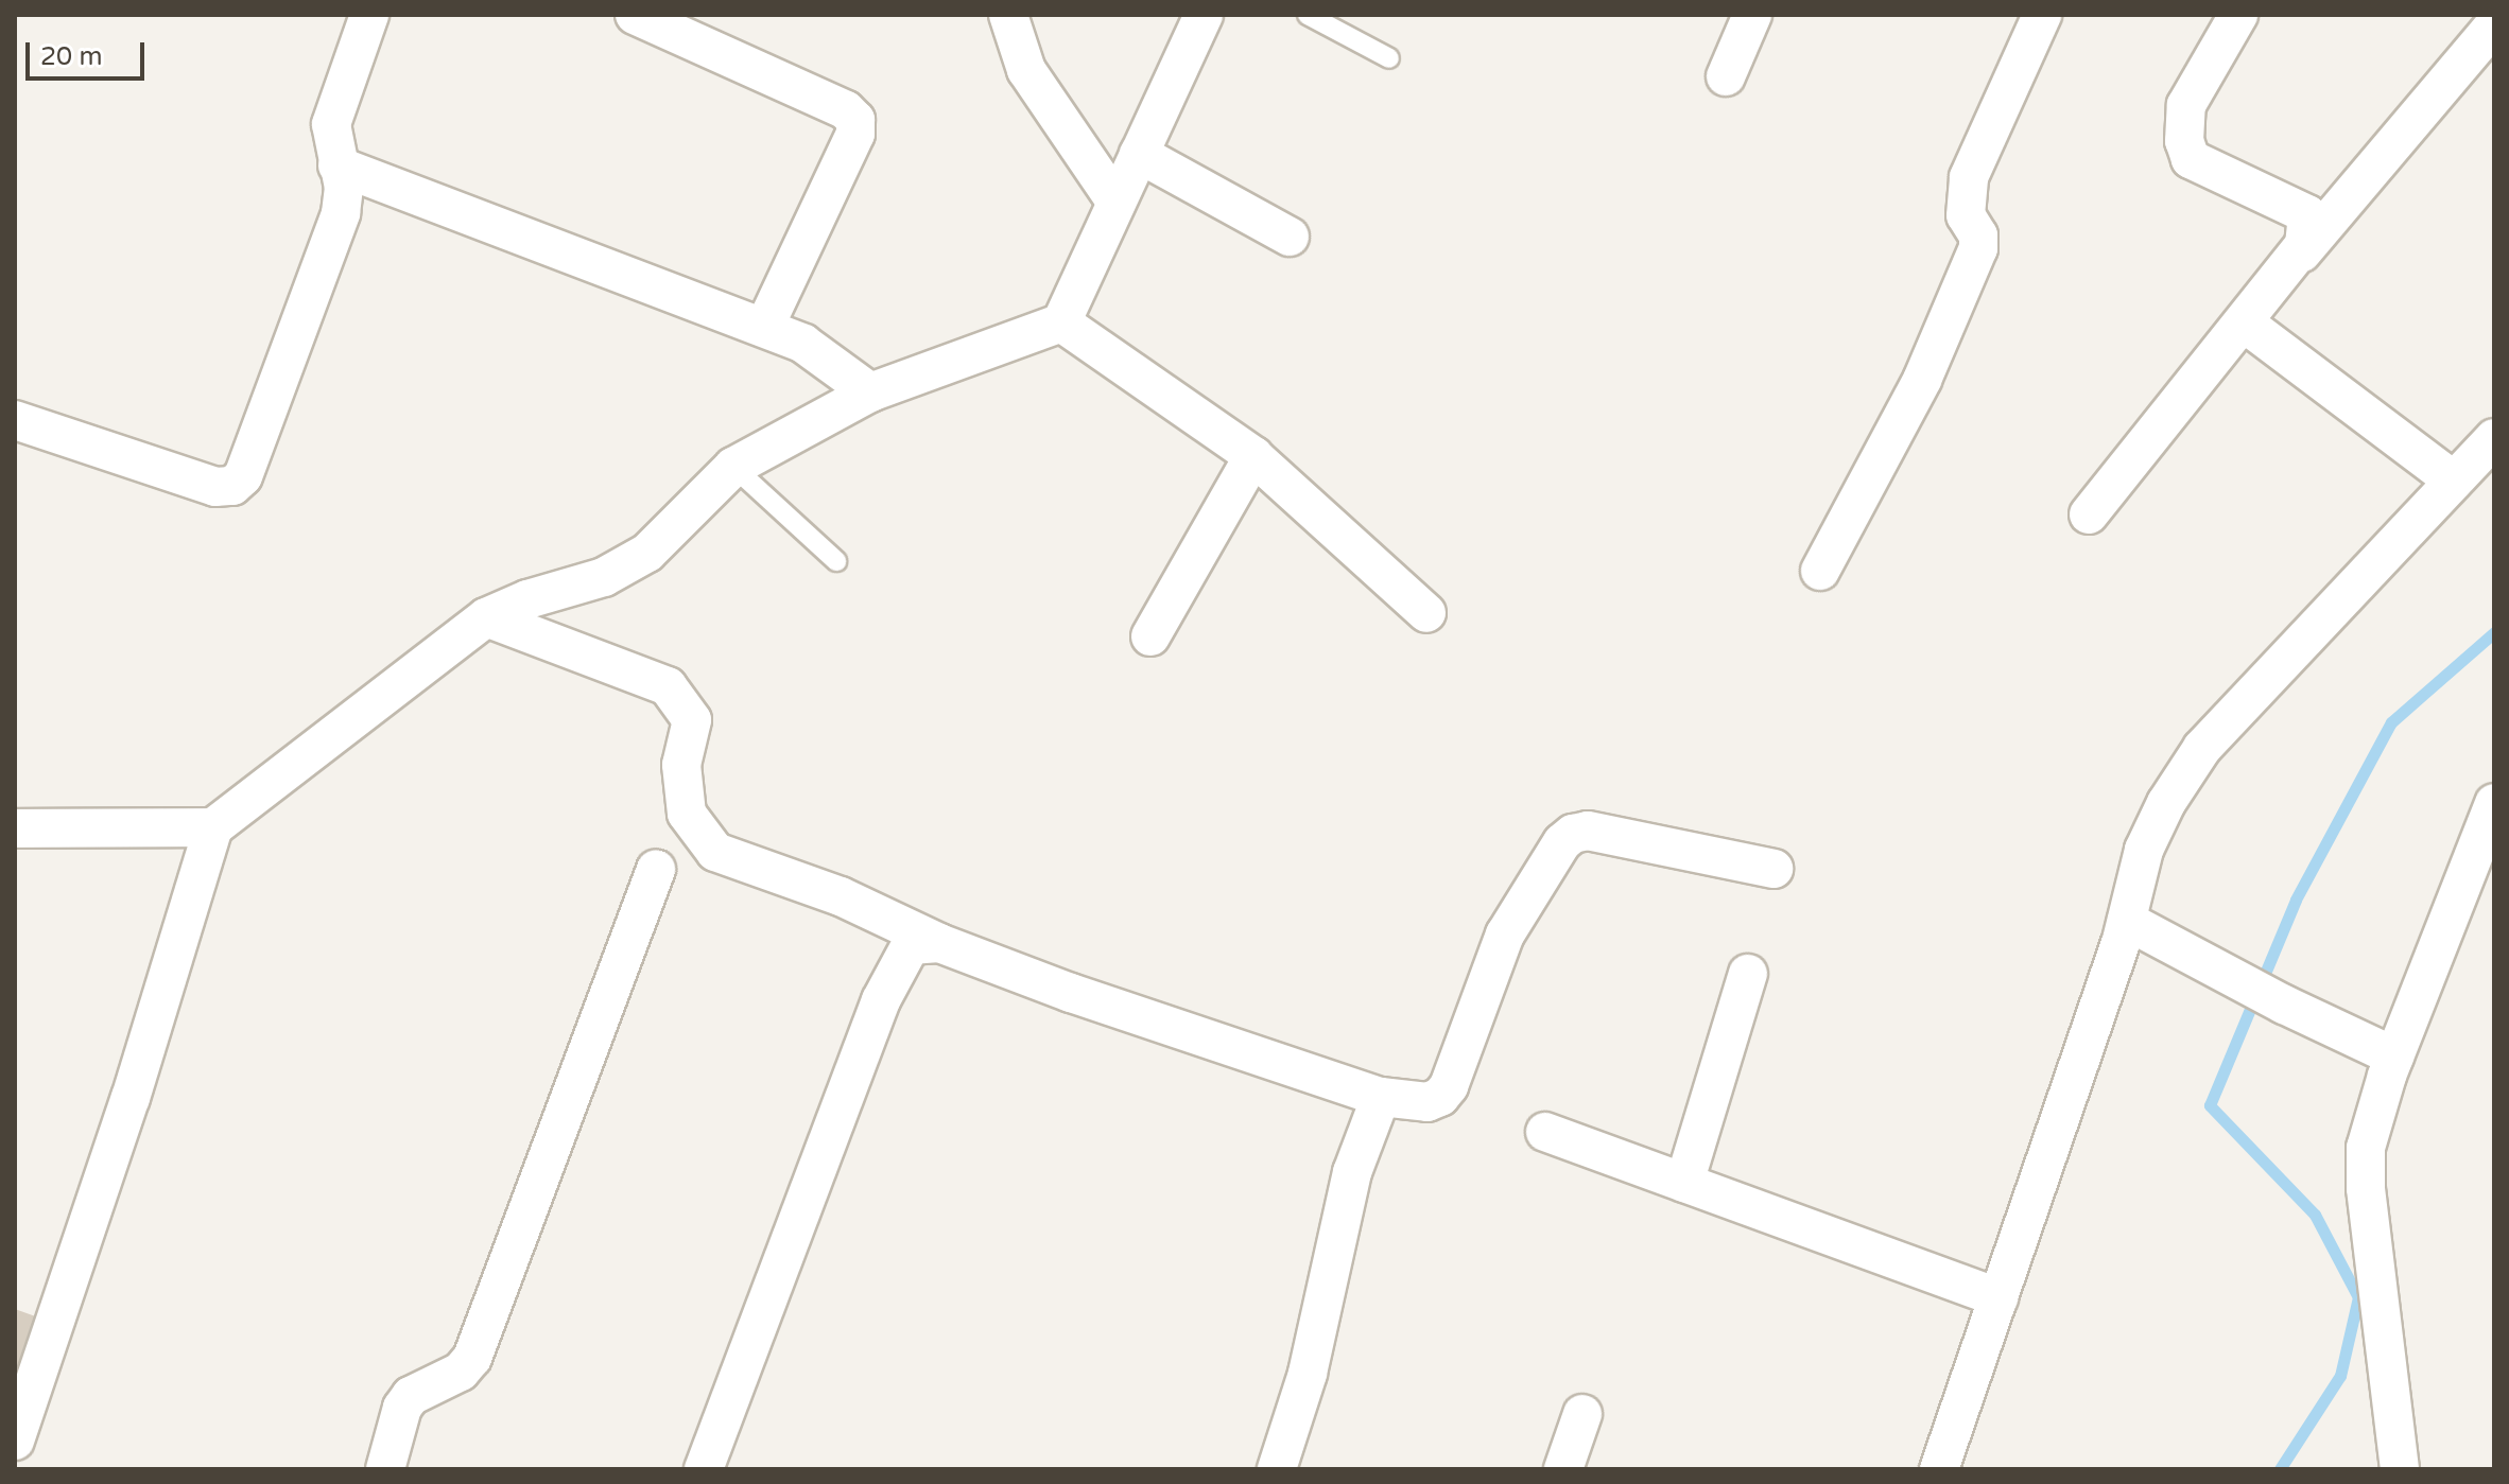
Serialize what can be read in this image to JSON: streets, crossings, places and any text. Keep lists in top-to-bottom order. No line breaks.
{"scale_bar":"20 m"}
